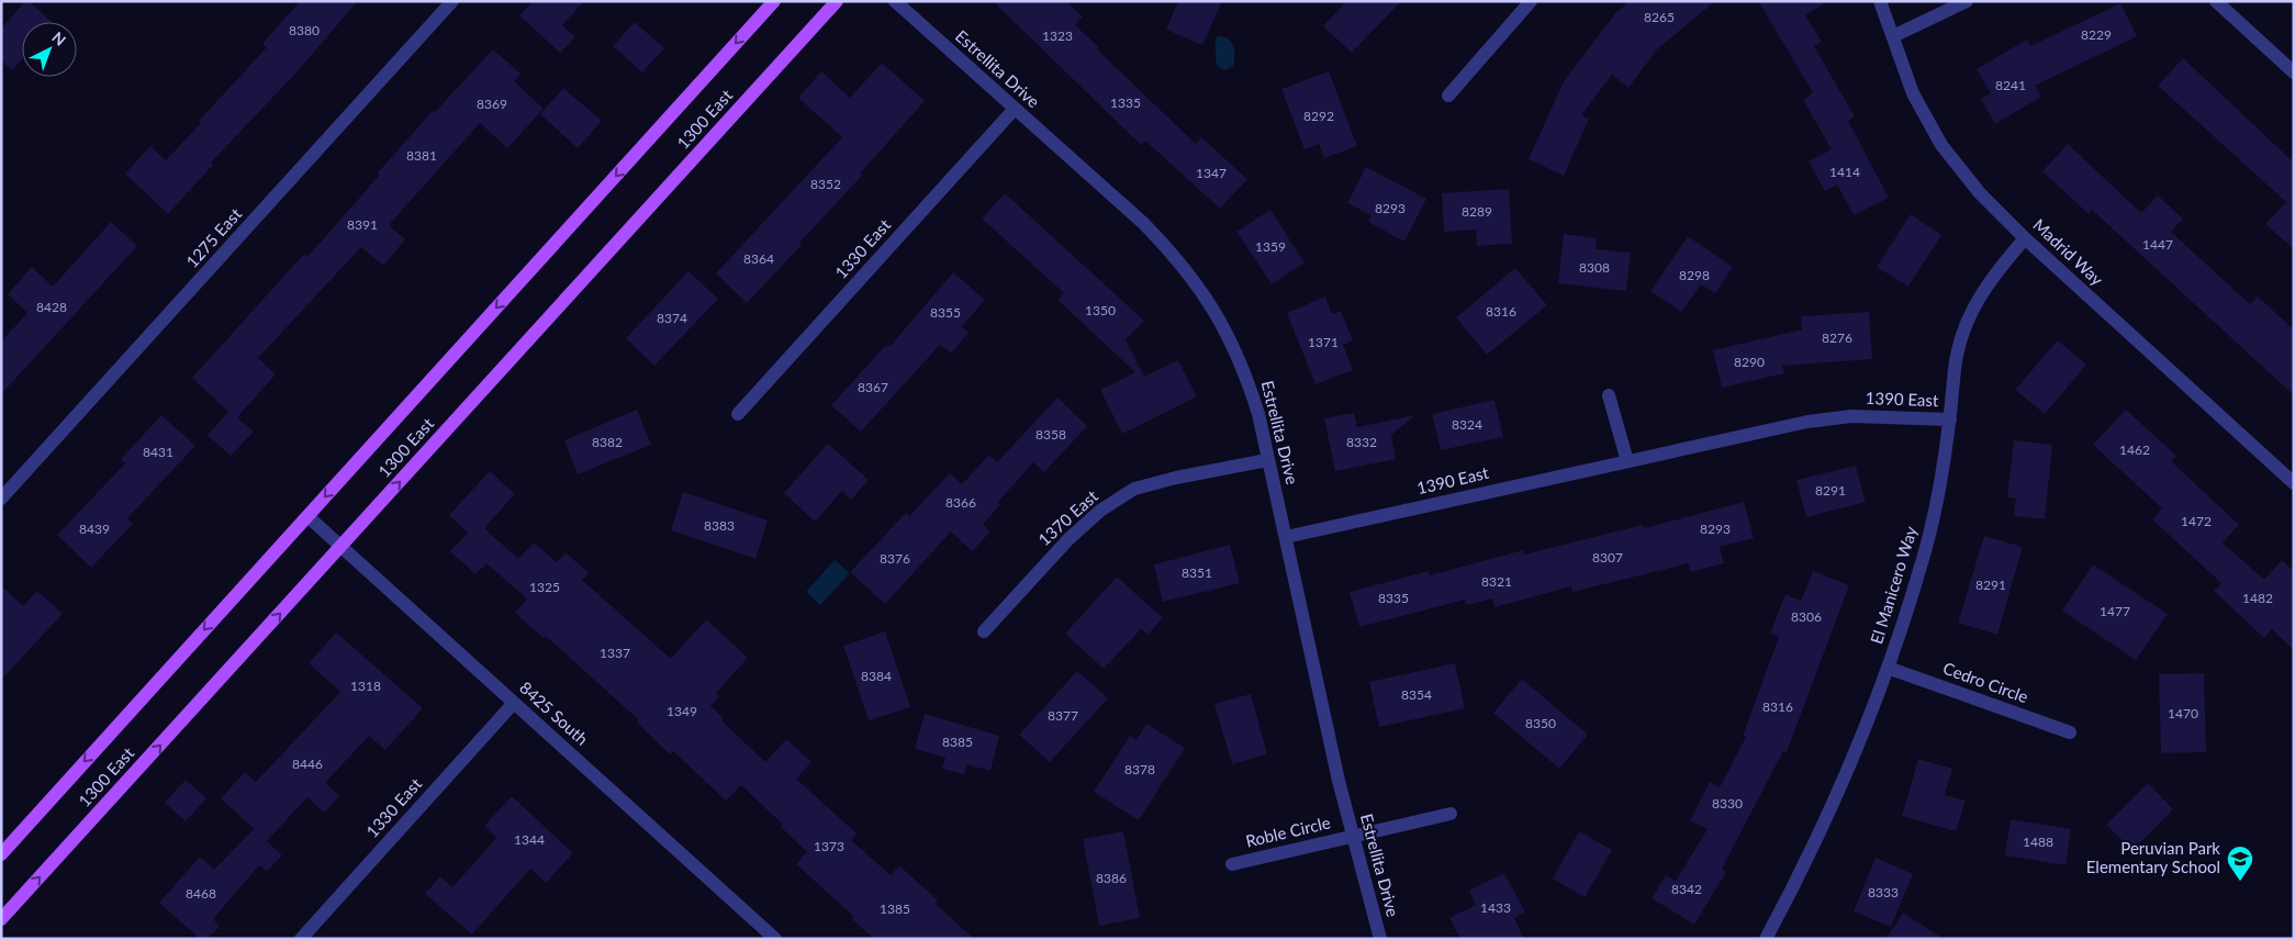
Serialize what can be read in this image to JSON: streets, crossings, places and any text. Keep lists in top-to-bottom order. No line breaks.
{"streets":{"main road":["1300 East"],"street":["Estrellita Drive","1275 East","1330 East","Madrid Way","1390 East","1370 East","El Manicero Way","Cedro Circle","8425 South","Roble Circle"]},"crossings":[["Estrellita Drive","1330 East"],["Estrellita Drive","1390 East"],["Estrellita Drive","1370 East"],["Estrellita Drive","Roble Circle"],["1300 East","8425 South"],["1330 East","8425 South"],["Madrid Way","El Manicero Way"],["1390 East","El Manicero Way"],["El Manicero Way","Cedro Circle"]],"places":{"school or university":["Peruvian Park Elementary School"]},"house_numbers":["8265","8380","8229","1323","8241","1335","8369","8292","8381","1414","1347","8352","8293","8289","8391","1447","1359","8364","8308","8298","8428","1350","8316","8355","8374","8276","1371","8290","8367","8324","8358","8382","8332","1462","8431","8291","8366","1472","8383","8439","8293","8307","8376","8351","8321","8291","1325","8335","1482","1477","8306","1337","8384","1318","8354","8316","1349","1470","8377","8350","8385","8446","8378","8330","1344","1488","1373","8386","8342","8333","8468","1433","1385"],"north":"top right"}
